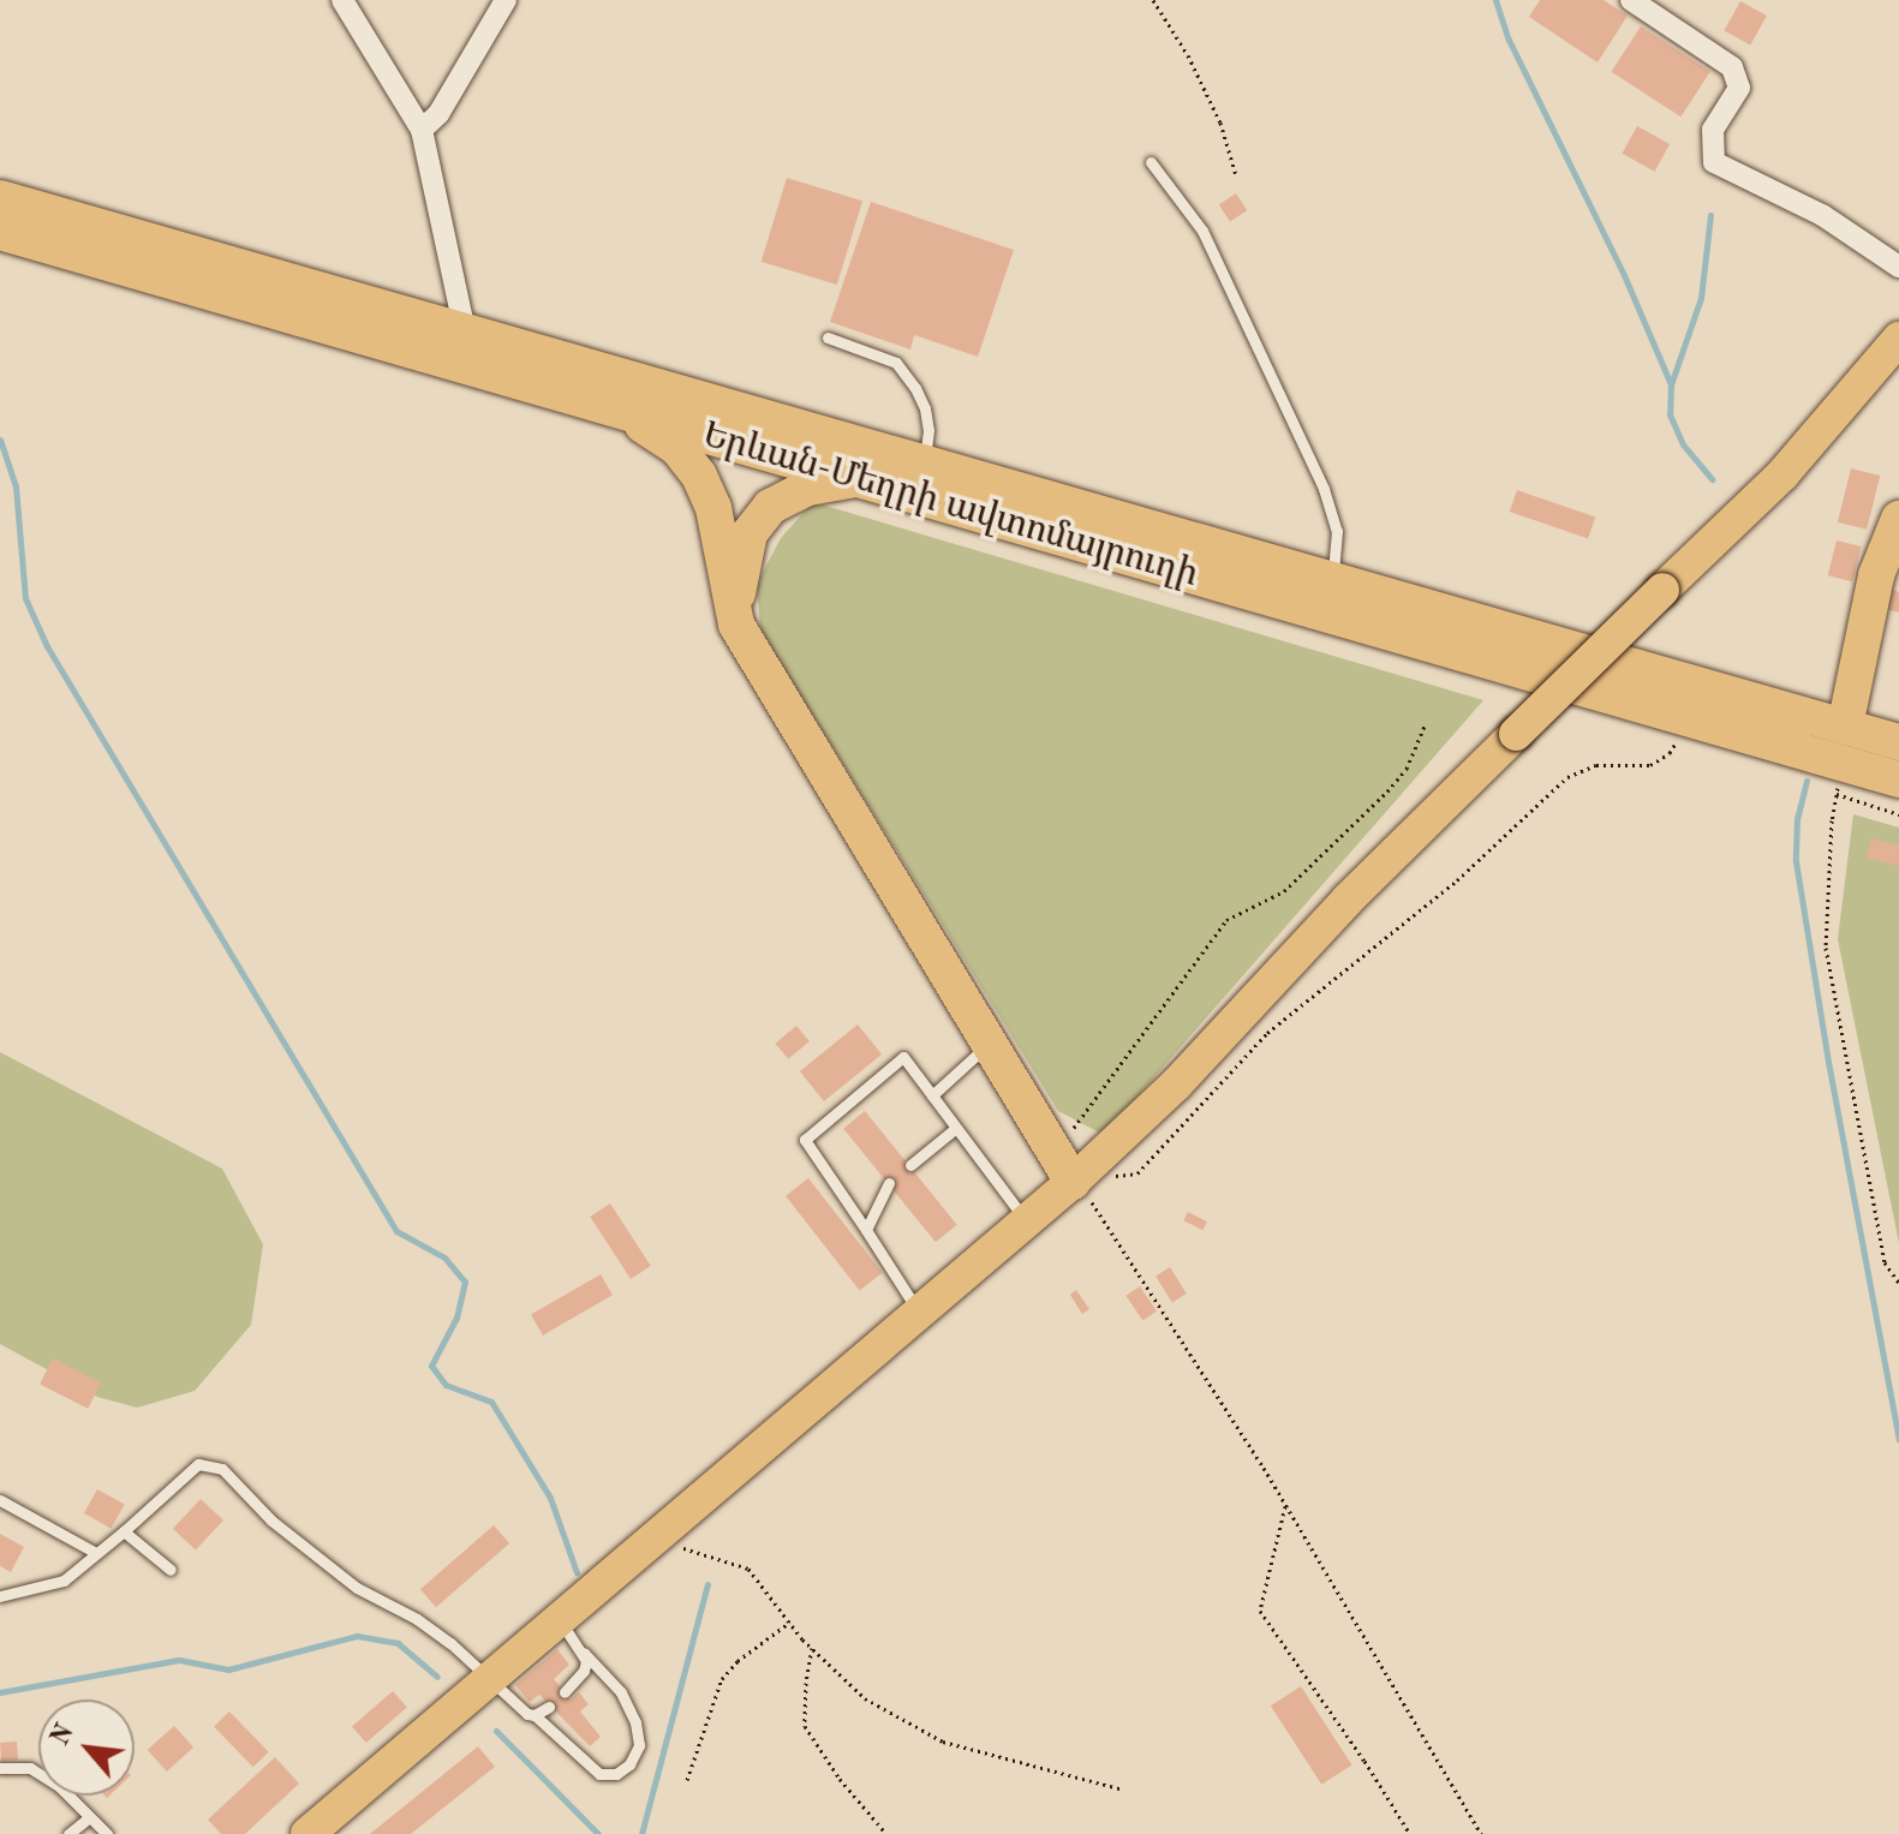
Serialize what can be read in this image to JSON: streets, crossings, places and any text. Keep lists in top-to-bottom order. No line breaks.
{"streets":{"highway":["Երևան-Մեղրի ավտոմայրուղի"]},"north":"top left"}
